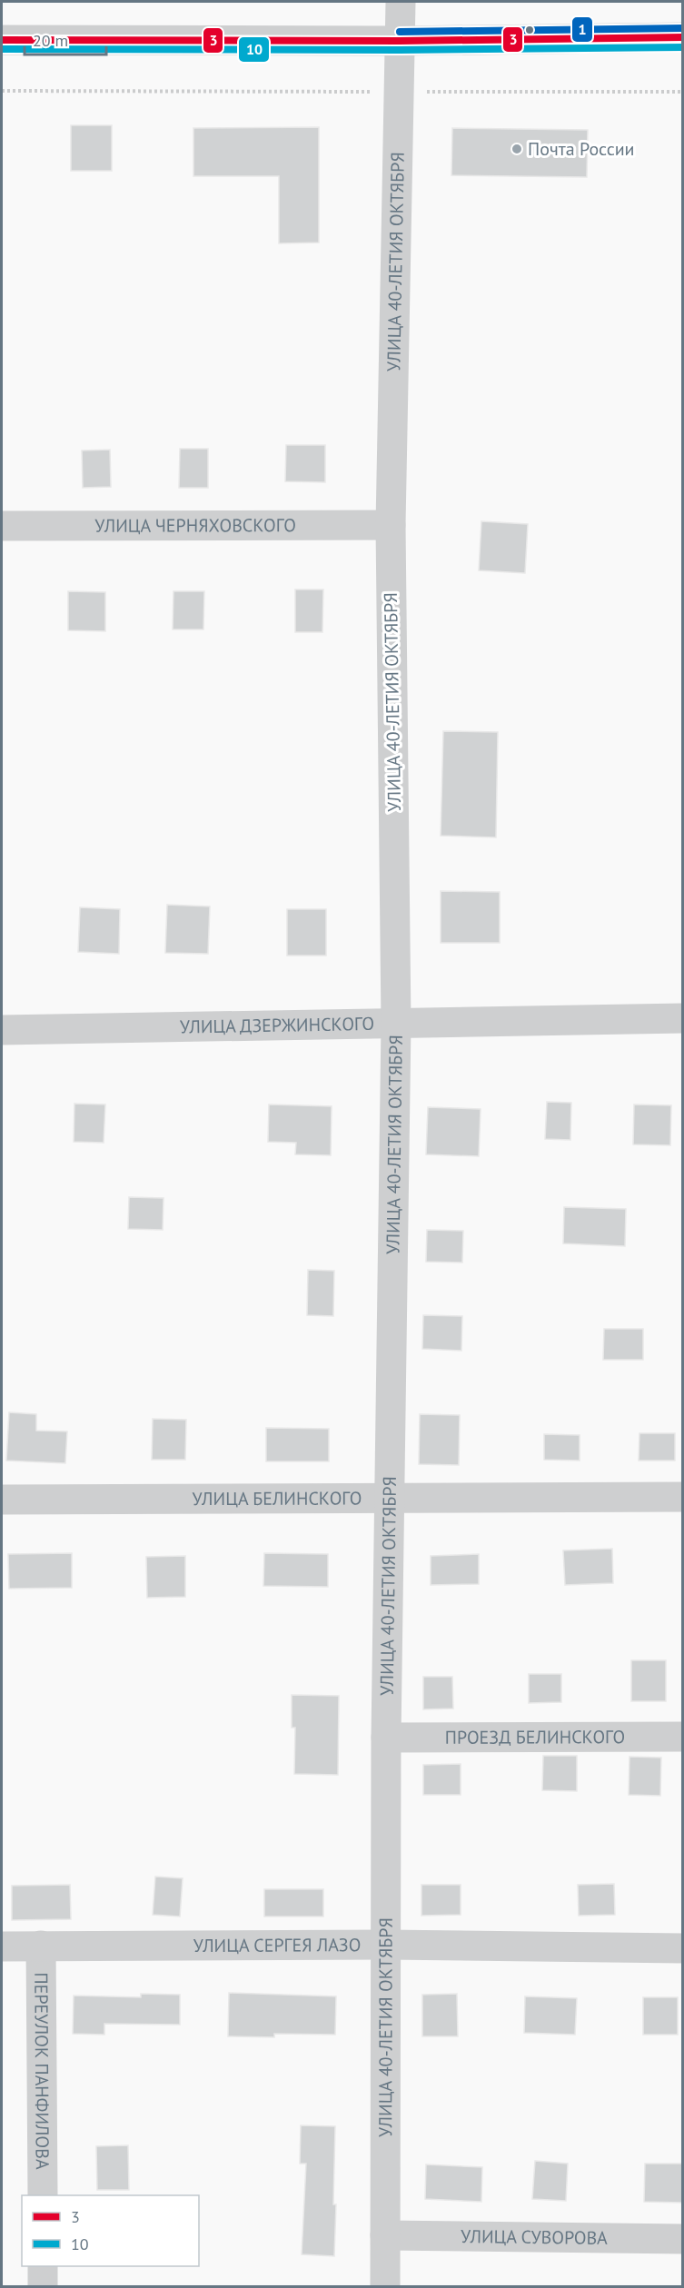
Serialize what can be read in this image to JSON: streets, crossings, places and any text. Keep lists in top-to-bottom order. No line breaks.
{"streets":{"street":["УЛИЦА 40-ЛЕТИЯ ОКТЯБРЯ","УЛИЦА ЧЕРНЯХОВСКОГО","УЛИЦА ДЗЕРЖИНСКОГО","УЛИЦА БЕЛИНСКОГО","ПРОЕЗД БЕЛИНСКОГО","УЛИЦА СЕРГЕЯ ЛАЗО","ПЕРЕУЛОК ПАНФИЛОВА","УЛИЦА СУВОРОВА"]},"crossings":[["УЛИЦА 40-ЛЕТИЯ ОКТЯБРЯ","УЛИЦА ЧЕРНЯХОВСКОГО"],["УЛИЦА 40-ЛЕТИЯ ОКТЯБРЯ","УЛИЦА ДЗЕРЖИНСКОГО"],["УЛИЦА 40-ЛЕТИЯ ОКТЯБРЯ","УЛИЦА БЕЛИНСКОГО"],["УЛИЦА 40-ЛЕТИЯ ОКТЯБРЯ","ПРОЕЗД БЕЛИНСКОГО"],["УЛИЦА 40-ЛЕТИЯ ОКТЯБРЯ","УЛИЦА СЕРГЕЯ ЛАЗО"],["УЛИЦА 40-ЛЕТИЯ ОКТЯБРЯ","УЛИЦА СУВОРОВА"],["УЛИЦА СЕРГЕЯ ЛАЗО","ПЕРЕУЛОК ПАНФИЛОВА"]],"places":["Почта России"],"lines":["transit line 1","transit line 3","transit line 10"],"legend":["3","10"],"scale_bar":"20 m"}
